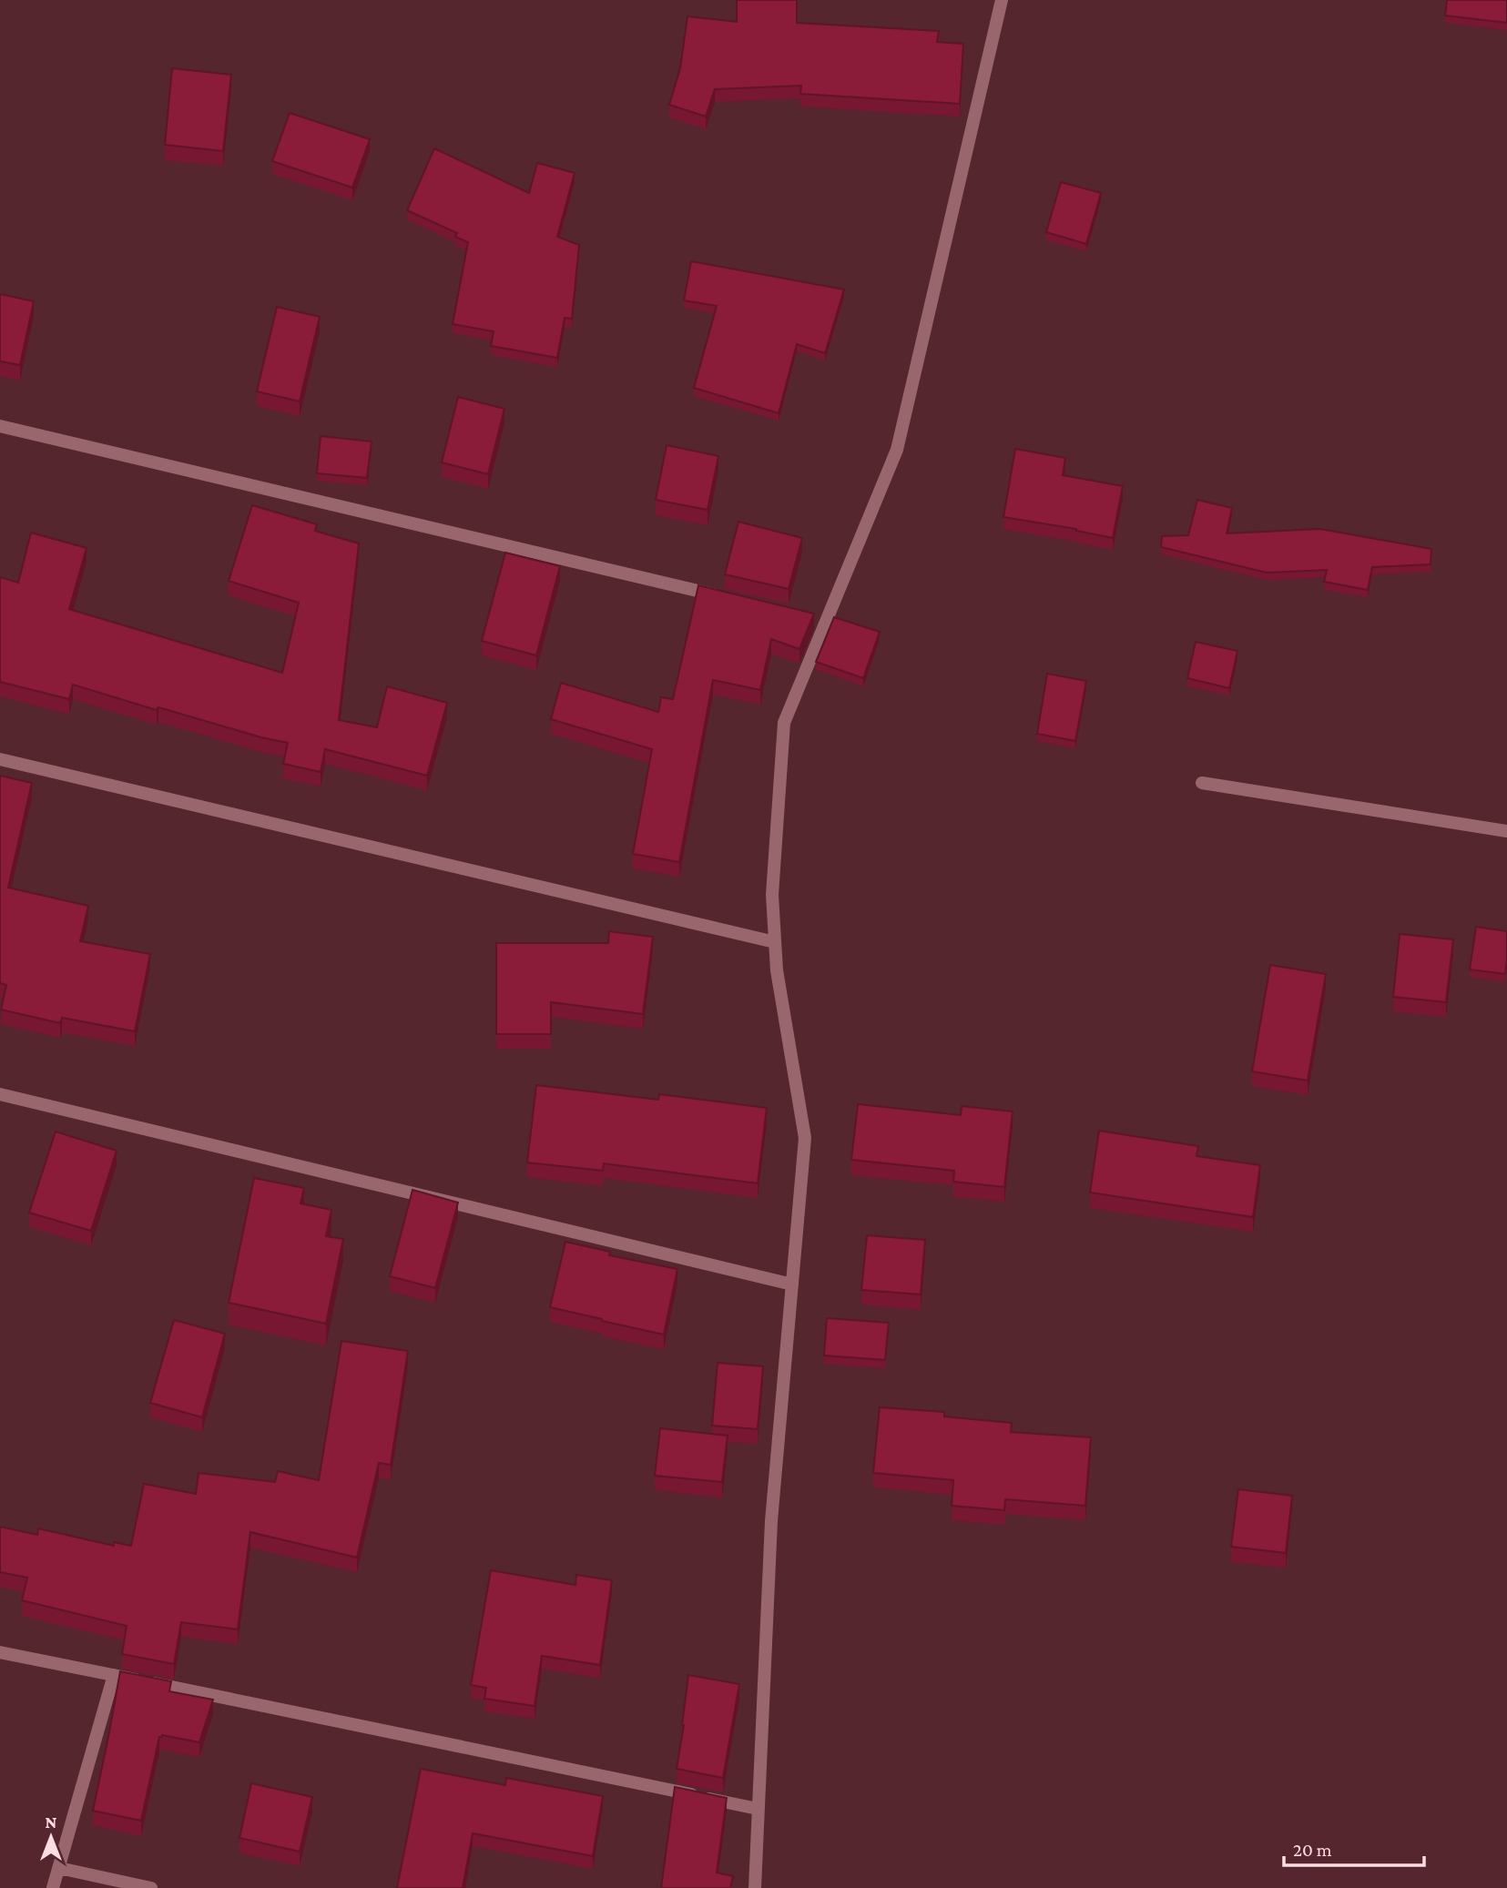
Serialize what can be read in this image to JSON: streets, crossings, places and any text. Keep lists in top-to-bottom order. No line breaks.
{"scale_bar":"20 m","north":"top"}
